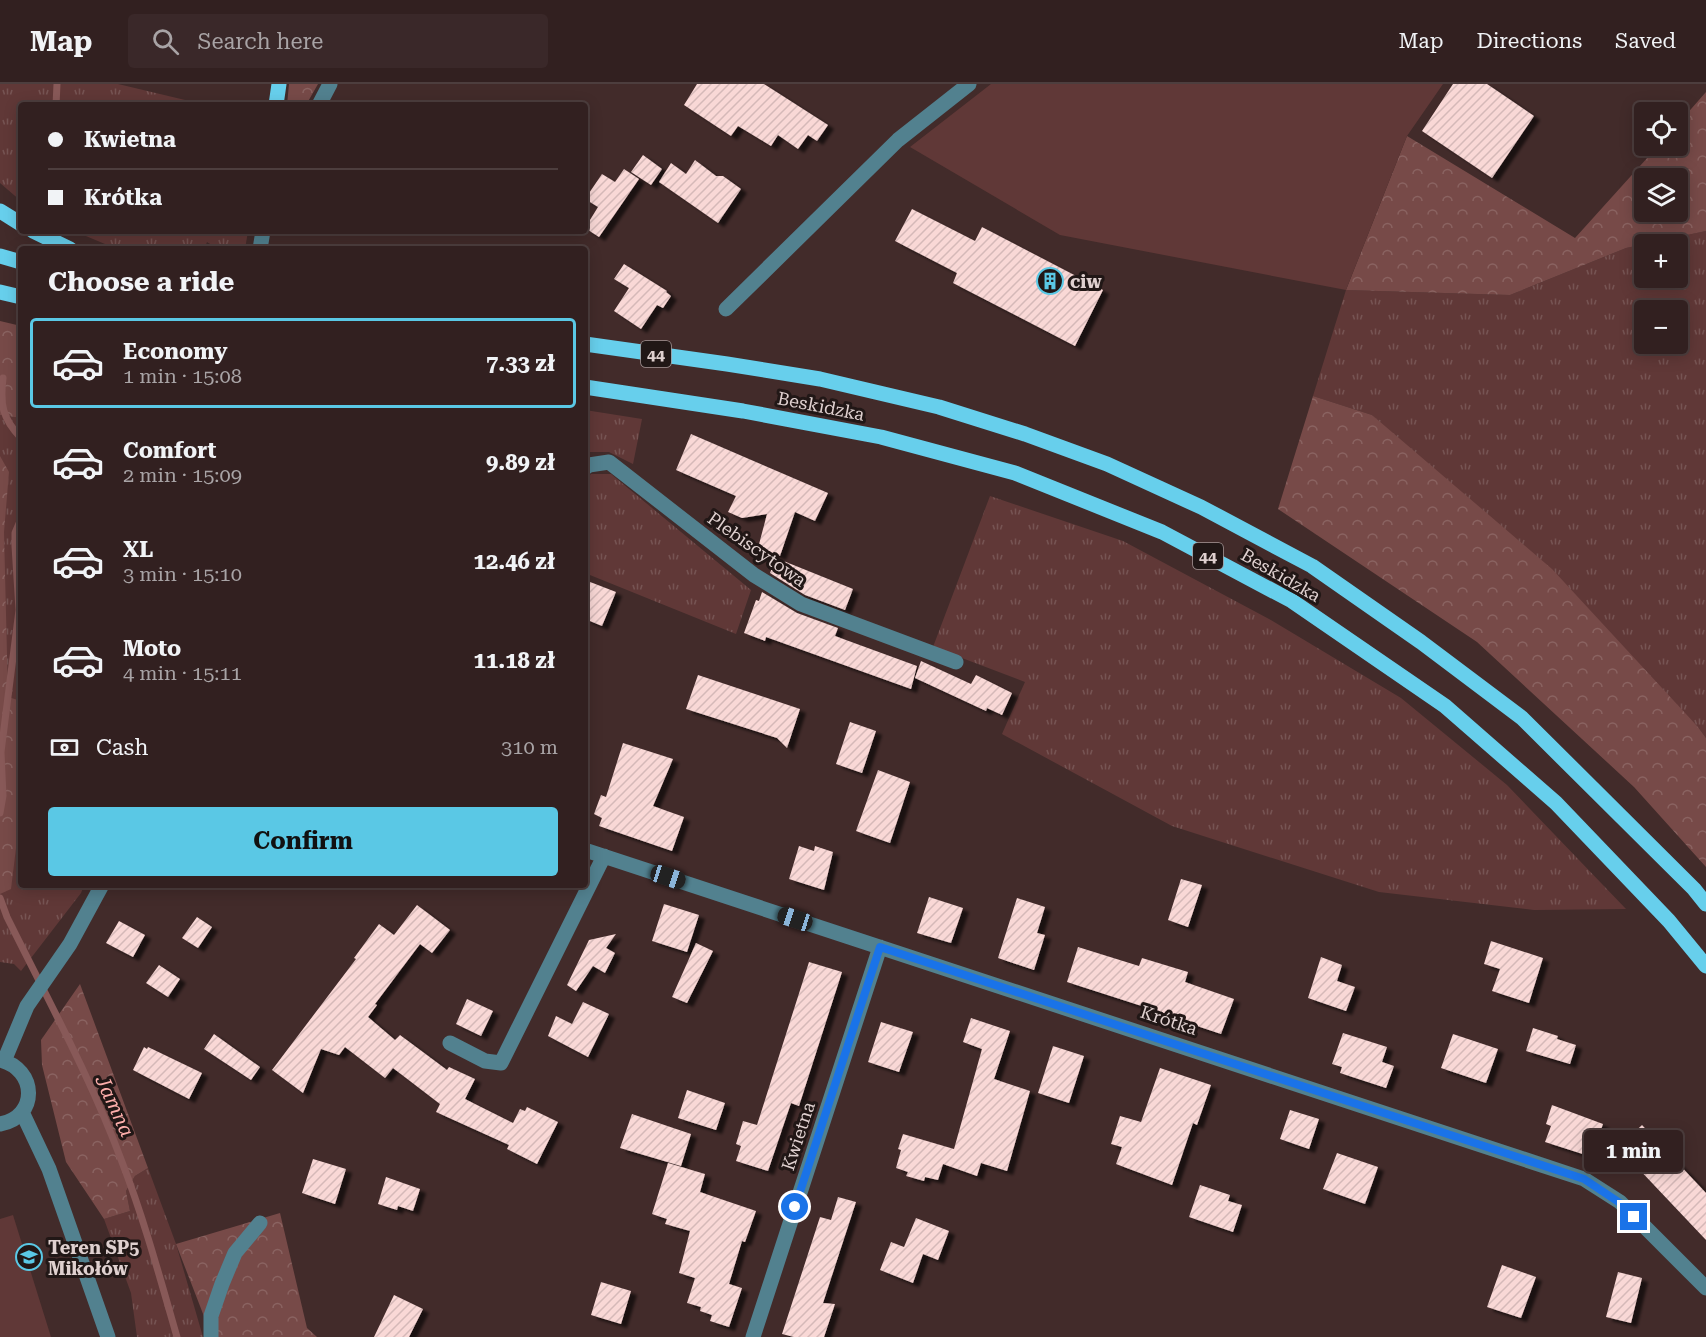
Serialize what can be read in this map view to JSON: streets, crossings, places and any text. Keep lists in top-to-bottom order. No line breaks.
{"streets":{"main road":["44","Beskidzka"],"street":["Plebiscytowa","Krótka","Kwietna"]},"crossings":[["Krótka","Kwietna"]],"water":["Jamna"],"places":{"building":["ciw"],"school or university":["Teren SP5 Mikołów"]},"page":{"header":"Map","search":"Search here","nav":["Map","Directions","Saved"],"map_buttons":["+","−"],"banner":["Kwietna","Krótka"],"heading":"Choose a ride","list":[{"name":"Economy","note":"1 min · 15:08","value":"7.33 zł"},{"name":"Comfort","note":"2 min · 15:09","value":"9.89 zł"},{"name":"XL","note":"3 min · 15:10","value":"12.46 zł"},{"name":"Moto","note":"4 min · 15:11","value":"11.18 zł"}],"pay":["Cash","310 m"],"buttons":"Confirm","bubble":"1 min"}}
